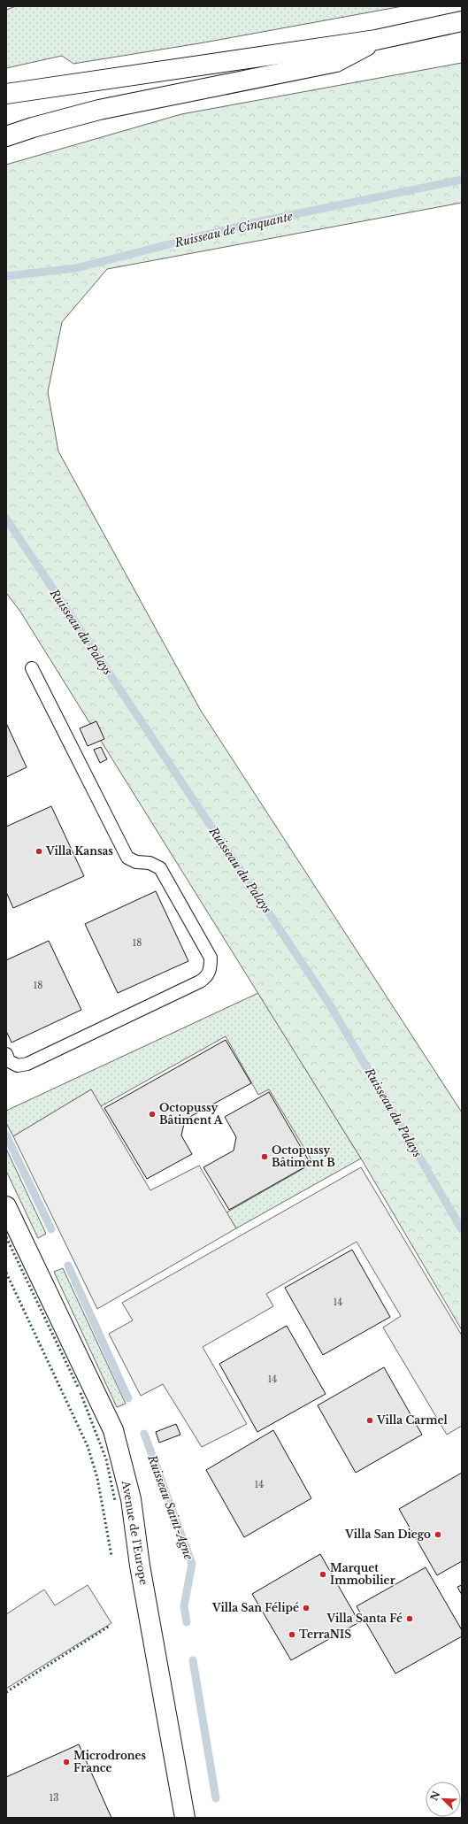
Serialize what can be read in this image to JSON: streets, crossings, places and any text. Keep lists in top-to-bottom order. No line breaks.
{"streets":{"main road":["Avenue de l'Europe"]},"water":["Ruisseau de Cinquante","Ruisseau du Palays","Ruisseau Saint-Agne"],"places":["Villa Kansas","Octopussy Bâtiment A","Octopussy Bâtiment B","Villa Carmel","Villa San Diego","Marquet Immobilier","Villa San Félipé","Villa Santa Fé","TerraNIS","Microdrones France"],"house_numbers":["18","18","14","14","14","13"],"north":"top left"}
